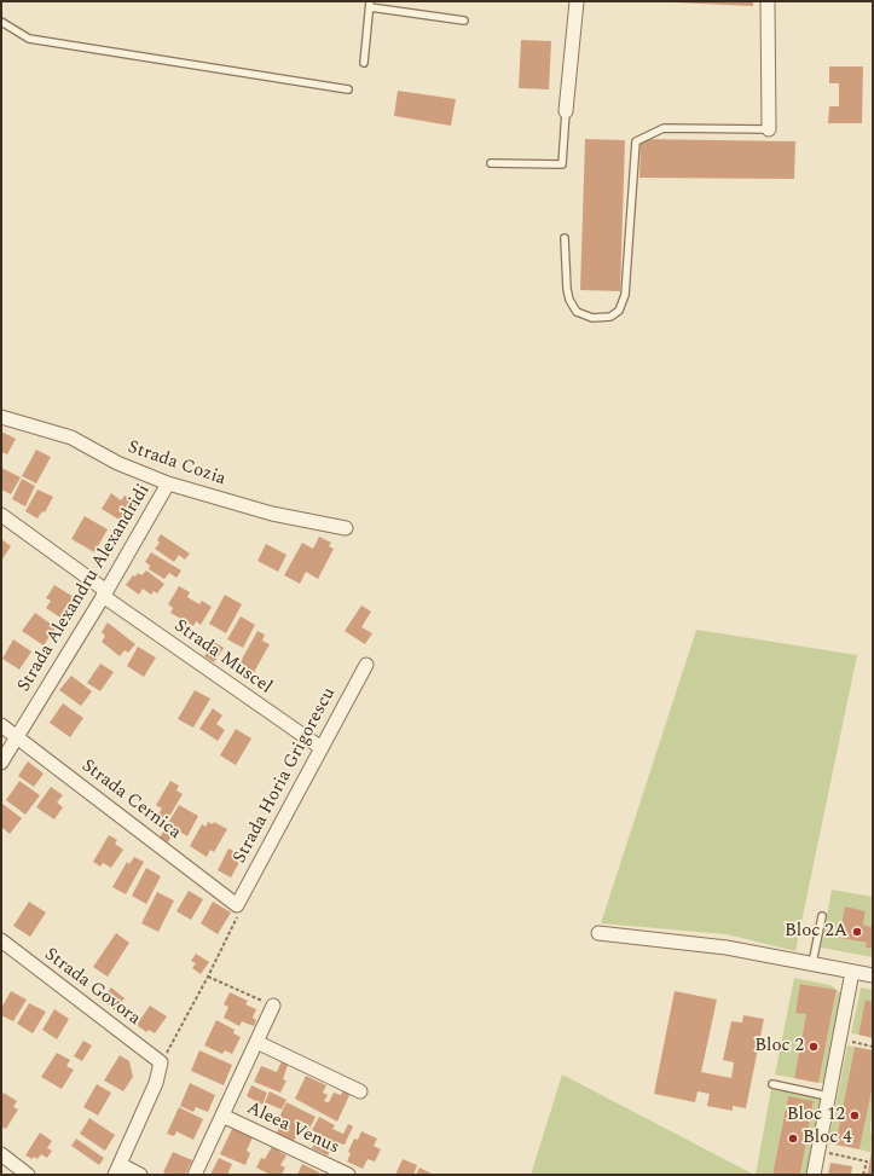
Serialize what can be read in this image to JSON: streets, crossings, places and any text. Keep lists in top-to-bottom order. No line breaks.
{"streets":{"street":["Strada Cozia","Strada Alexandru Alexandridi","Strada Muscel","Strada Horia Grigorescu","Strada Cernica","Strada Govora","Aleea Venus"]},"crossings":[["Strada Cozia","Strada Alexandru Alexandridi"],["Strada Alexandru Alexandridi","Strada Muscel"],["Strada Alexandru Alexandridi","Strada Cernica"],["Strada Muscel","Strada Horia Grigorescu"],["Strada Horia Grigorescu","Strada Cernica"]],"places":["Bloc 2A","Bloc 2","Bloc 12","Bloc 4"]}
